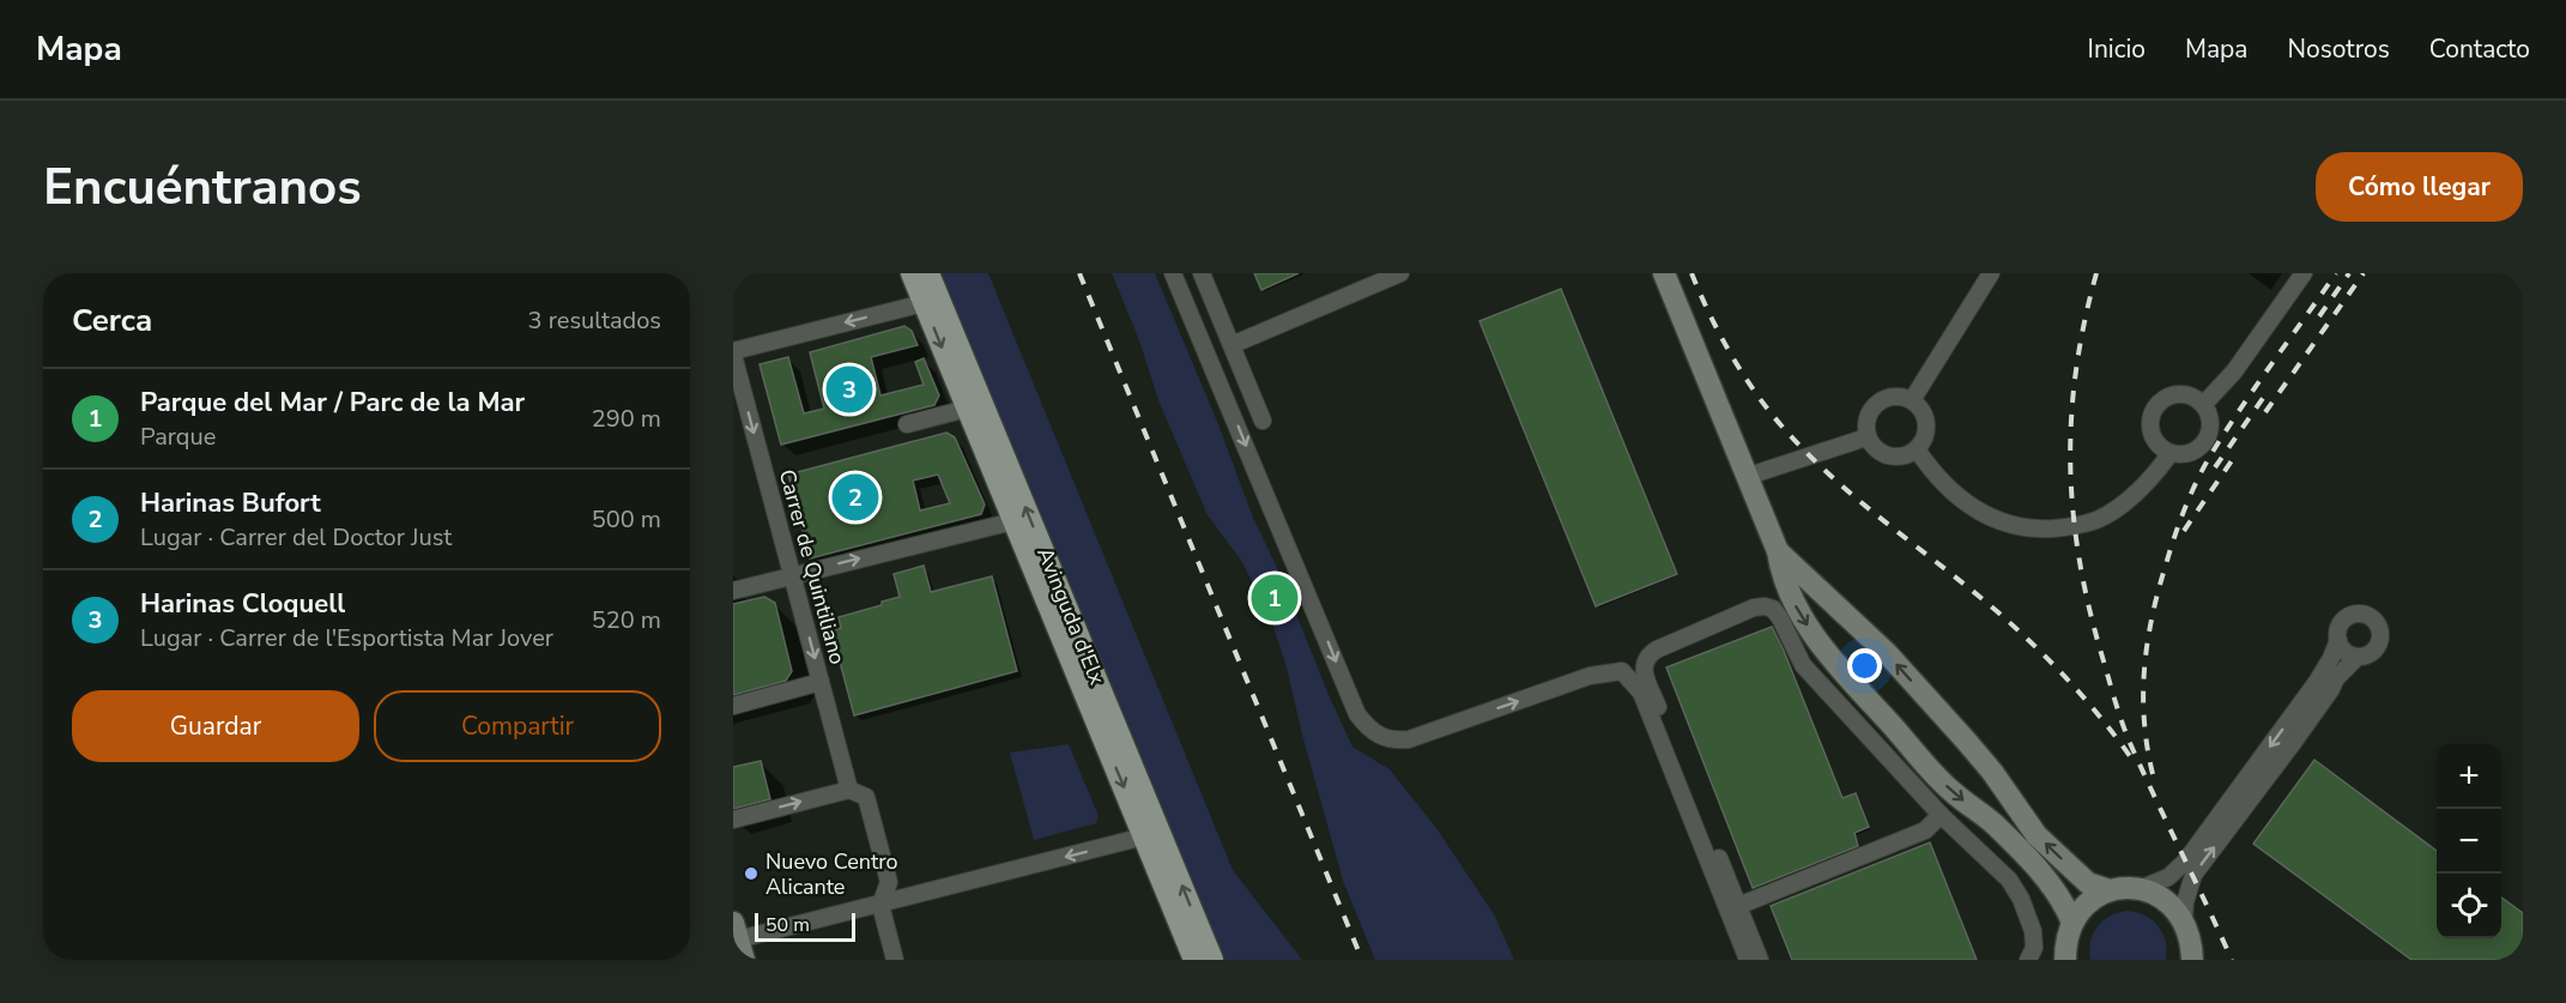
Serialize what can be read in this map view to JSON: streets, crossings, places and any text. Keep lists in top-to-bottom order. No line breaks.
{"streets":{"main road":["Avinguda d'Elx"],"street":["Carrer de Quintiliano"]},"one_way":["Carrer de Quintiliano"],"places":["Nuevo Centro Alicante"],"scale_bar":"50 m","page":{"header":"Mapa","nav":["Inicio","Mapa","Nosotros","Contacto"],"buttons":["Cómo llegar",["Guardar","Compartir"]],"title":"Encuéntranos","heading":["Cerca","3 resultados"],"pins":["3","2","1"],"list":[{"mark":"1","name":"Parque del Mar / Parc de la Mar","note":"Parque","value":"290 m"},{"mark":"2","name":"Harinas Bufort","note":"Lugar · Carrer del Doctor Just","value":"500 m"},{"mark":"3","name":"Harinas Cloquell","note":"Lugar · Carrer de l'Esportista Mar Jover","value":"520 m"}],"map_buttons":["+","−"],"scale":"50 m"}}
